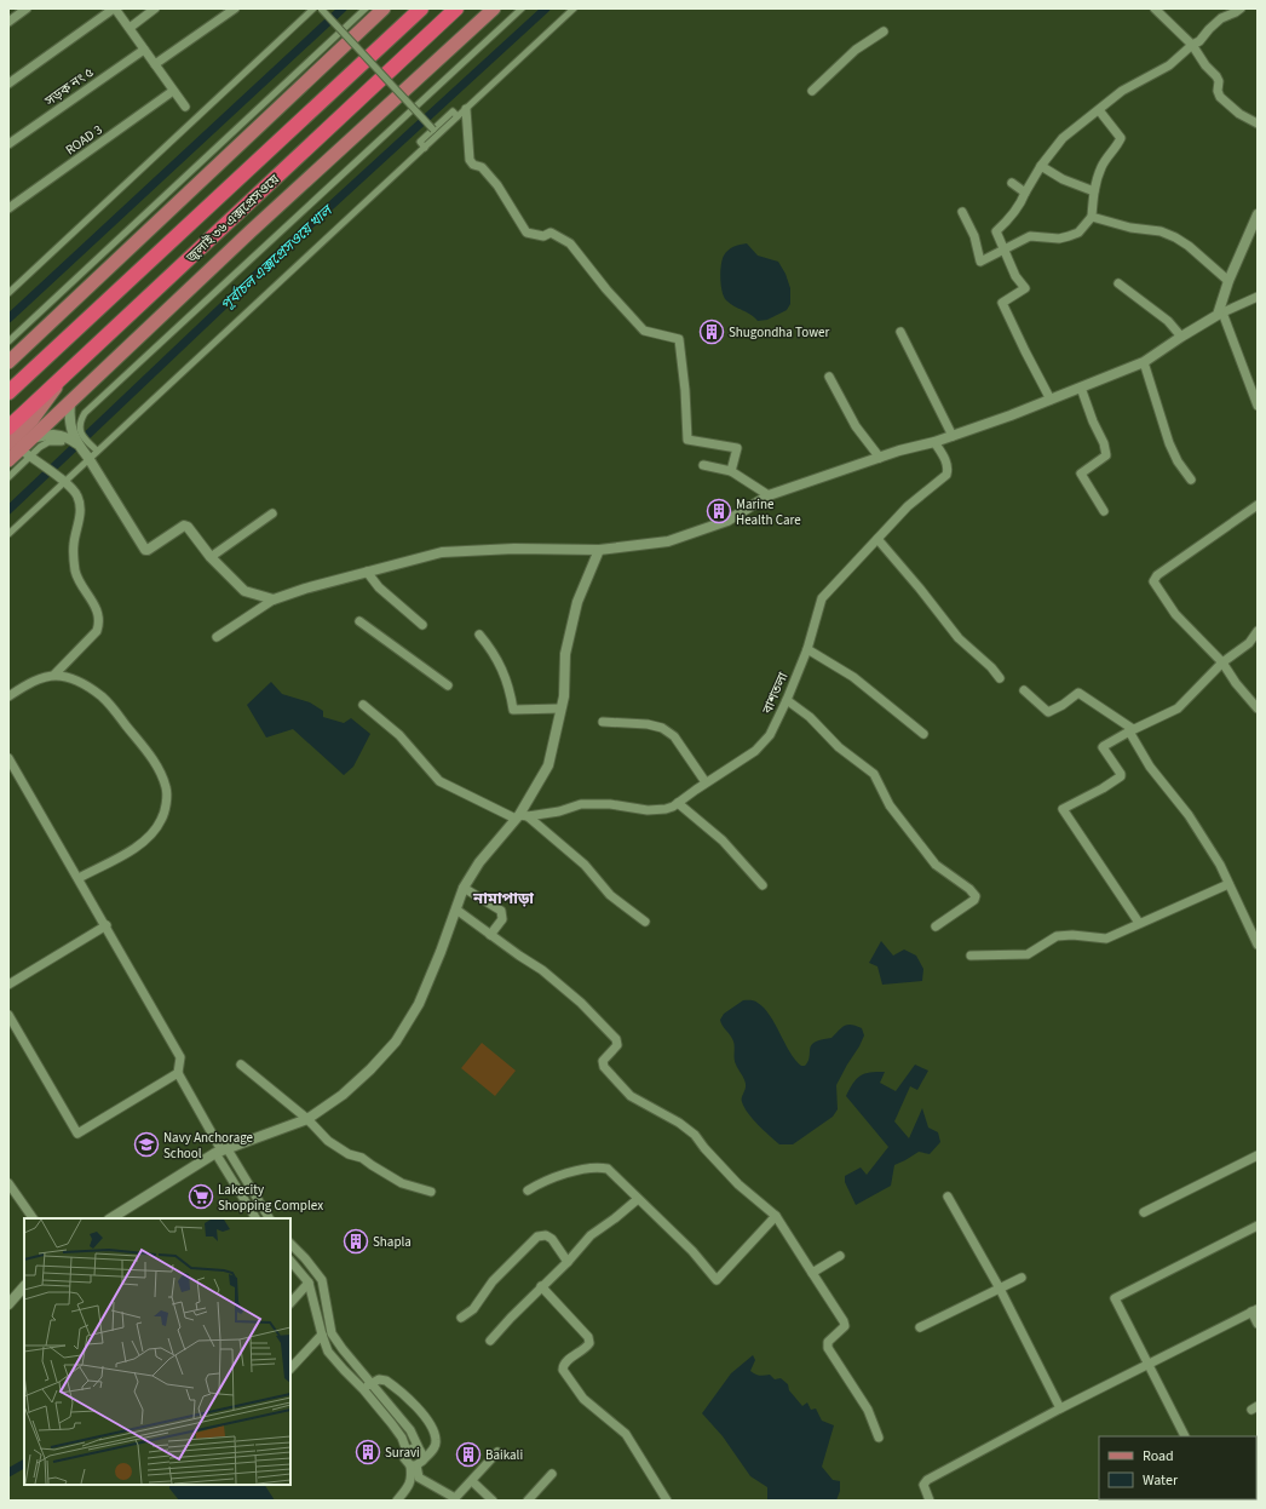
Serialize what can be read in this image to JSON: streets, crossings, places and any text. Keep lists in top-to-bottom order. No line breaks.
{"streets":{"highway":["জুলাই ৩৬ এক্সপ্রেসওয়ে"],"street":["সড়ক নং ৫","ROAD 3","বাশতলা"]},"districts":["নামাপাড়া"],"water":["পূর্বাচল এক্সপ্রেসওয়ে খাল"],"places":{"building":["Shugondha Tower","Marine Health Care","Shapla","Suravi","Baikali"],"school or university":["Navy Anchorage School"],"supermarket":["Lakecity Shopping Complex"]},"legend":["Road","Water"]}
